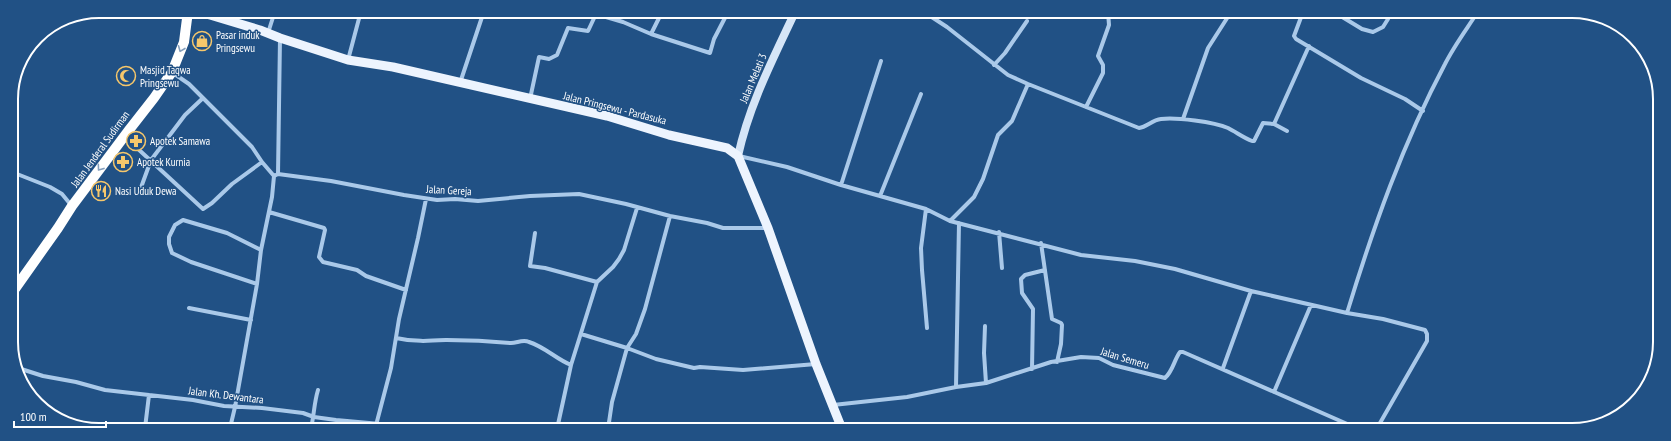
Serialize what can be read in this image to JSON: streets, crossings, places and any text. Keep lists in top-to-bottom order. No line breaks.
{"streets":{"highway":["Jalan Jenderal Sudirman"],"main road":["Jalan Pringsewu - Pardasuka"],"street":["Jalan Melati 3","Jalan Gereja","Jalan Semeru","Jalan Kh. Dewantara"]},"crossings":[["Jalan Melati 3","Jalan Pringsewu - Pardasuka"]],"one_way":["Jalan Jenderal Sudirman"],"places":{"shop":["Pasar induk Pringsewu"],"mosque":["Masjid Taqwa Pringsewu"],"pharmacy":["Apotek Samawa","Apotek Kurnia"],"restaurant":["Nasi Uduk Dewa"]},"scale_bar":"100 m"}
